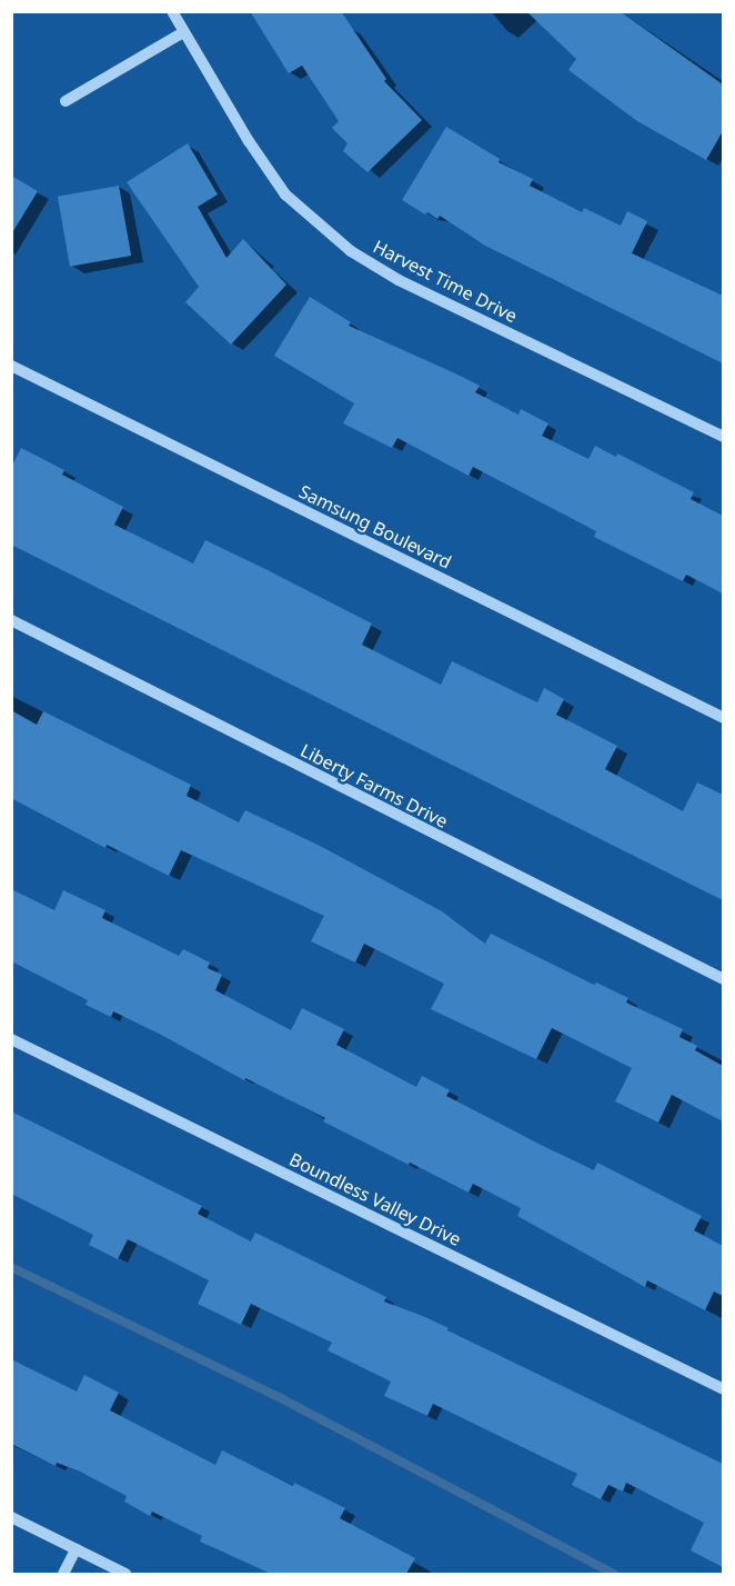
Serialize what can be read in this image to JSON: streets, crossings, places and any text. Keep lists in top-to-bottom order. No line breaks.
{"streets":{"street":["Harvest Time Drive","Samsung Boulevard","Liberty Farms Drive","Boundless Valley Drive"]}}
